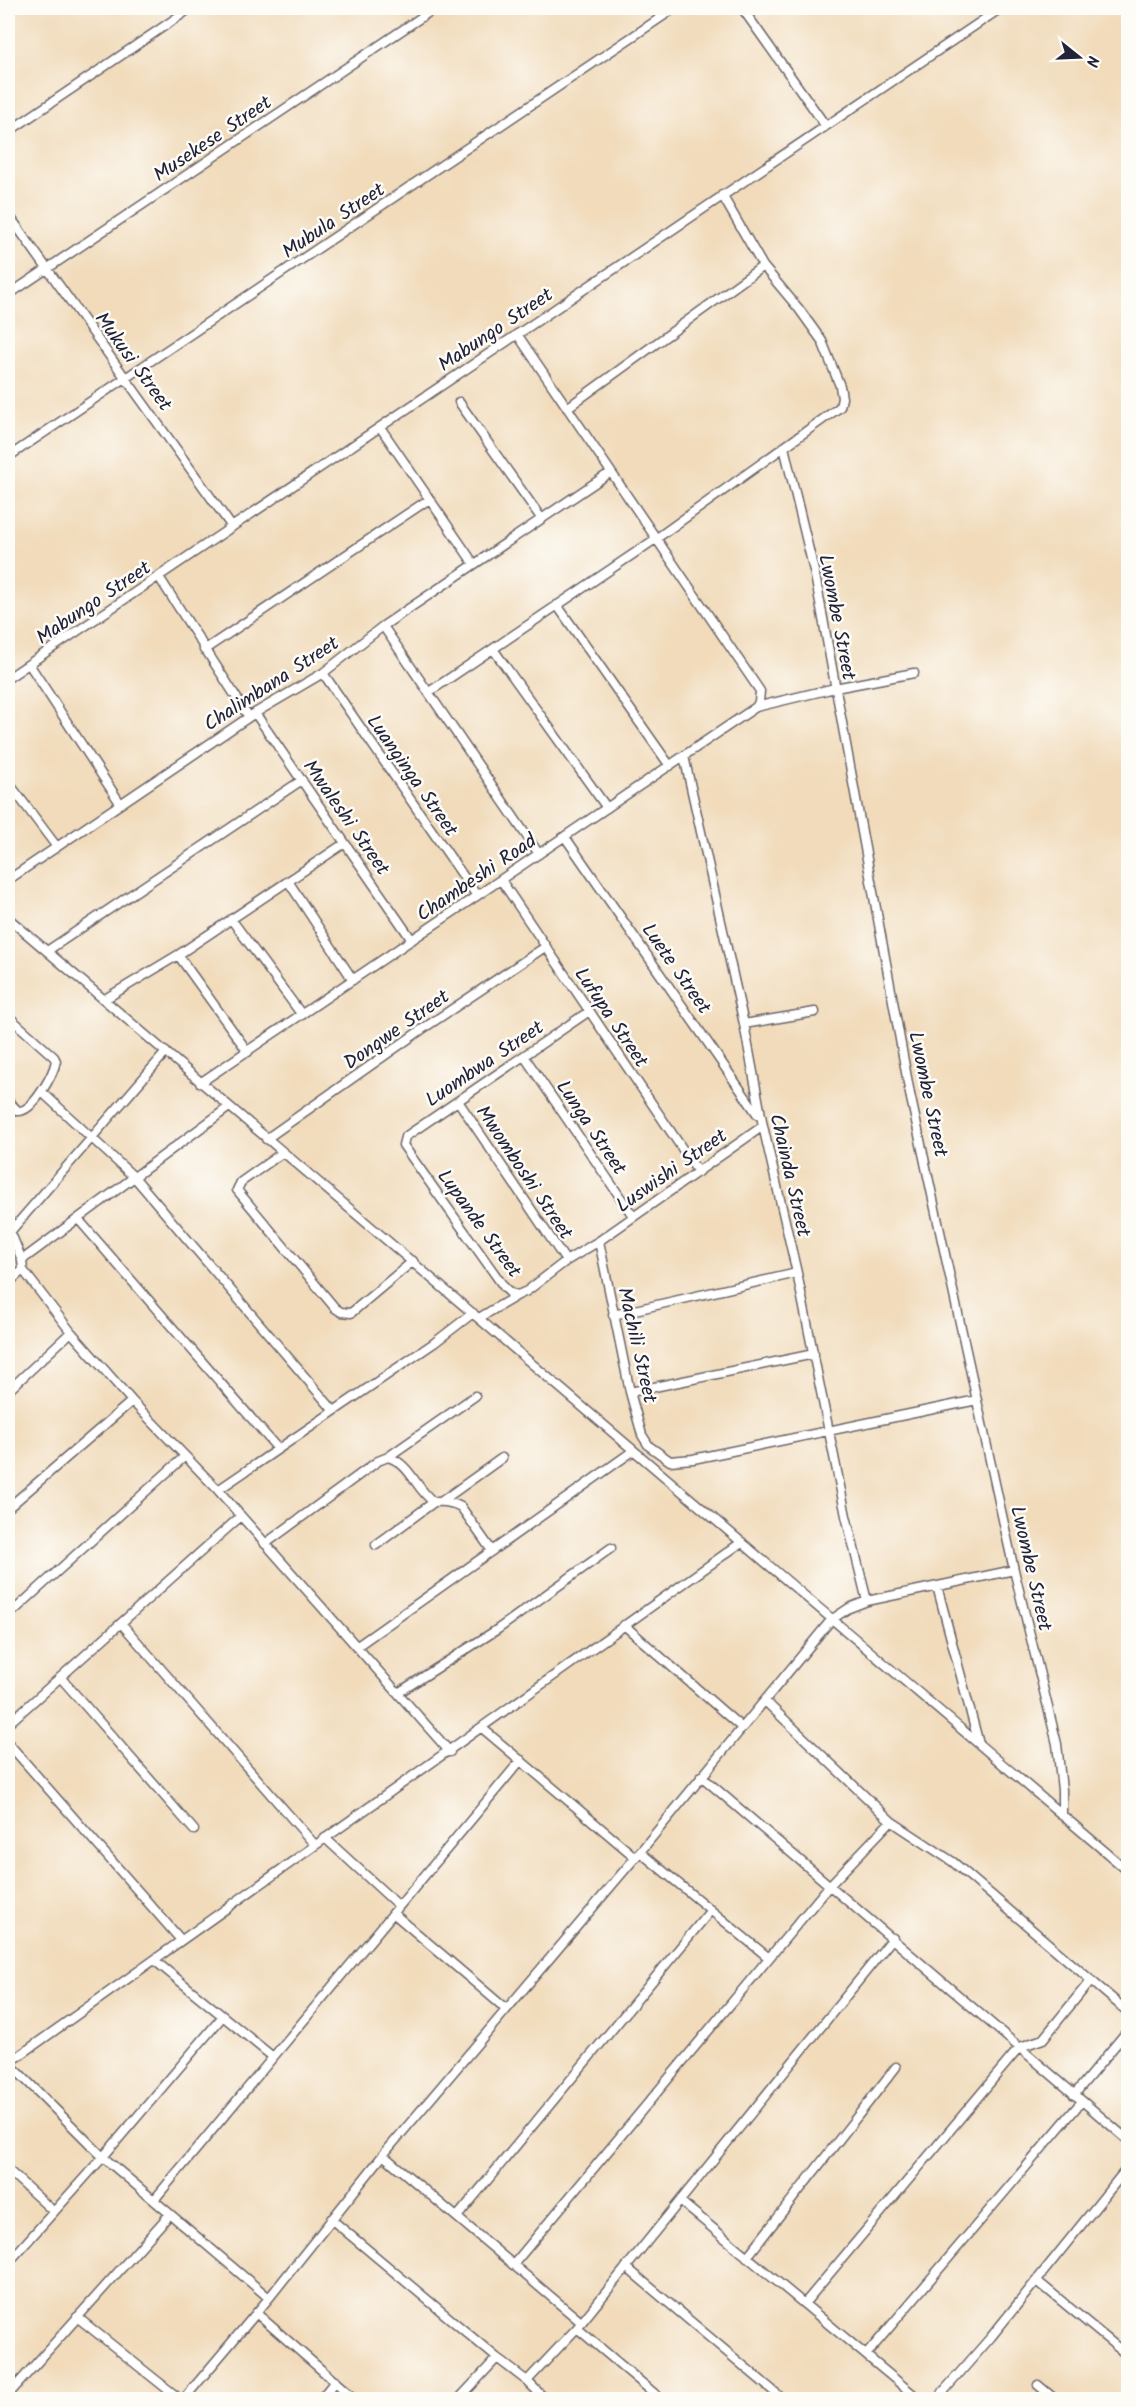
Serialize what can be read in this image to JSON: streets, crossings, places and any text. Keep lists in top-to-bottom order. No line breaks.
{"streets":{"street":["Musekese Street","Mubula Street","Mabungo Street","Mukusi Street","Lwombe Street","Chalimbana Street","Luanginga Street","Mwaleshi Street","Chambeshi Road","Luete Street","Lufupa Street","Dongwe Street","Luombwa Street","Lunga Street","Luswishi Street","Mwomboshi Street","Chainda Street","Lupande Street","Machili Street"]},"crossings":[["Musekese Street","Mukusi Street"],["Mubula Street","Mukusi Street"],["Mabungo Street","Mukusi Street"],["Mabungo Street","Mwaleshi Street"],["Chalimbana Street","Luanginga Street"],["Chalimbana Street","Mwaleshi Street"],["Luanginga Street","Chambeshi Road"],["Mwaleshi Street","Chambeshi Road"],["Chambeshi Road","Luete Street"],["Chambeshi Road","Lufupa Street"],["Chambeshi Road","Chainda Street"],["Luete Street","Luswishi Street"],["Luete Street","Chainda Street"],["Lufupa Street","Dongwe Street"],["Lufupa Street","Luombwa Street"],["Lufupa Street","Luswishi Street"],["Luombwa Street","Lunga Street"],["Luombwa Street","Mwomboshi Street"],["Luombwa Street","Lupande Street"],["Lunga Street","Luswishi Street"],["Luswishi Street","Chainda Street"],["Luswishi Street","Lupande Street"],["Luswishi Street","Machili Street"],["Mwomboshi Street","Lupande Street"],["Lupande Street","Machili Street"]],"north":"right"}
